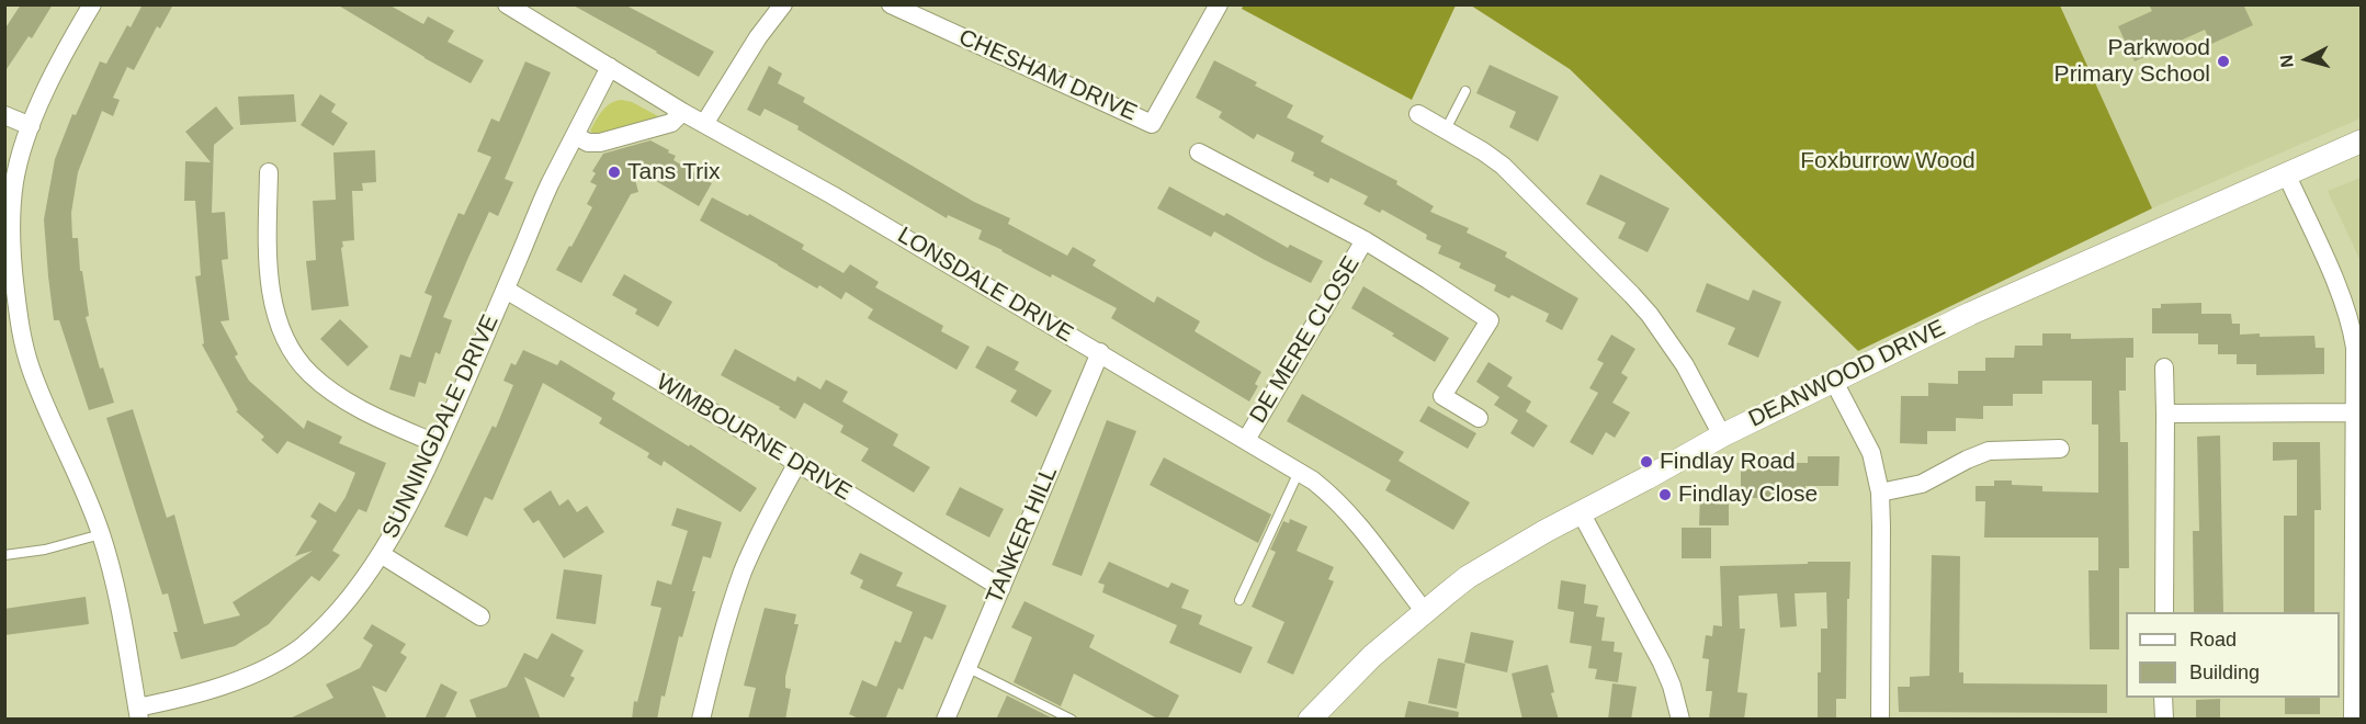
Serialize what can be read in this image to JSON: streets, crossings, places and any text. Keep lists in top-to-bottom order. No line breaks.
{"streets":{"street":["CHESHAM DRIVE","LONSDALE DRIVE","DE MERE CLOSE","DEANWOOD DRIVE","SUNNINGDALE DRIVE","WIMBOURNE DRIVE","TANKER HILL"]},"crossings":[["LONSDALE DRIVE","DE MERE CLOSE"],["LONSDALE DRIVE","DEANWOOD DRIVE"],["LONSDALE DRIVE","SUNNINGDALE DRIVE"],["LONSDALE DRIVE","TANKER HILL"],["SUNNINGDALE DRIVE","WIMBOURNE DRIVE"],["WIMBOURNE DRIVE","TANKER HILL"]],"parks":["Foxburrow Wood"],"places":["Parkwood Primary School","Tans Trix","Findlay Road","Findlay Close"],"legend":["Road","Building"],"north":"left"}
